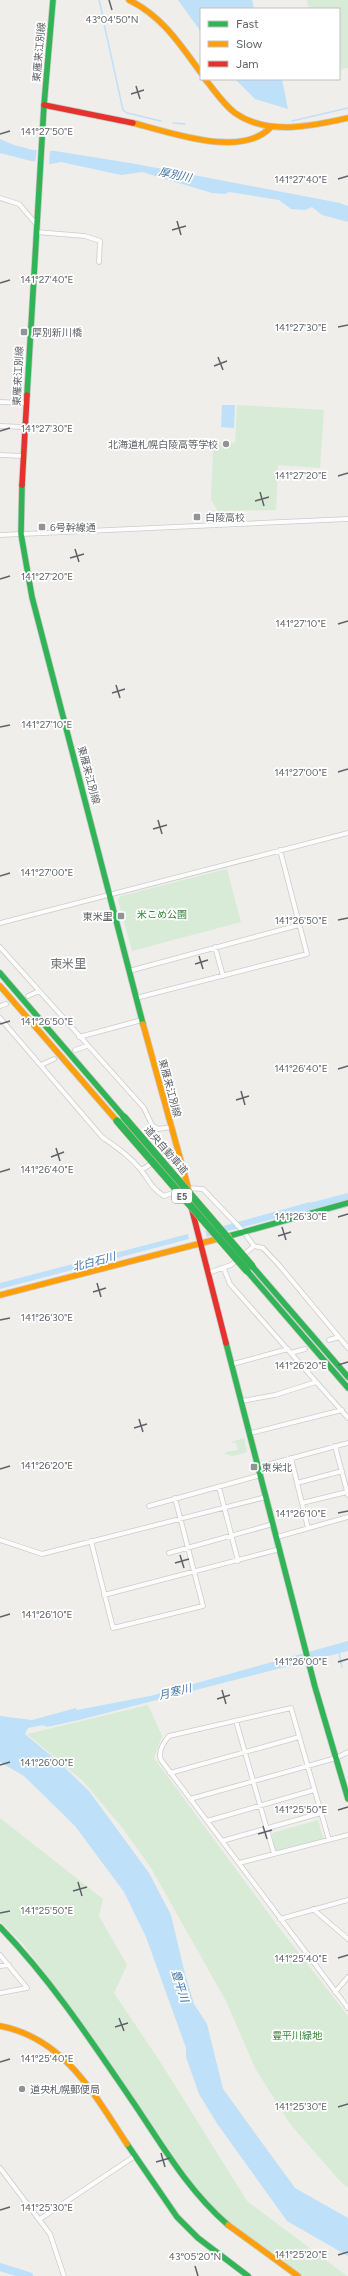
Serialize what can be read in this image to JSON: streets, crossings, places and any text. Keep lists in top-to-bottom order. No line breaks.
{"streets":{"main road":["東雁来江別線","道央自動車道","E5"]},"districts":["東米里"],"water":["厚別川","北白石川","月寒川","豊平川"],"parks":["米こめ公園","豊平川緑地"],"places":{"transit":["厚別新川橋","白陵高校","6号幹線通","東米里","東栄北"],"other":["北海道札幌白陵高等学校","道央札幌郵便局"]},"legend":["Fast","Slow","Jam"],"coordinates":["43°04'50\"N","141°27'50\"E","141°27'40\"E","141°27'30\"E","141°27'20\"E","141°27'10\"E","141°27'00\"E","141°26'50\"E","141°26'40\"E","141°26'30\"E","141°26'20\"E","141°26'10\"E","141°26'00\"E","141°25'50\"E","141°25'40\"E","141°25'30\"E","141°25'20\"E","43°05'20\"N"]}
